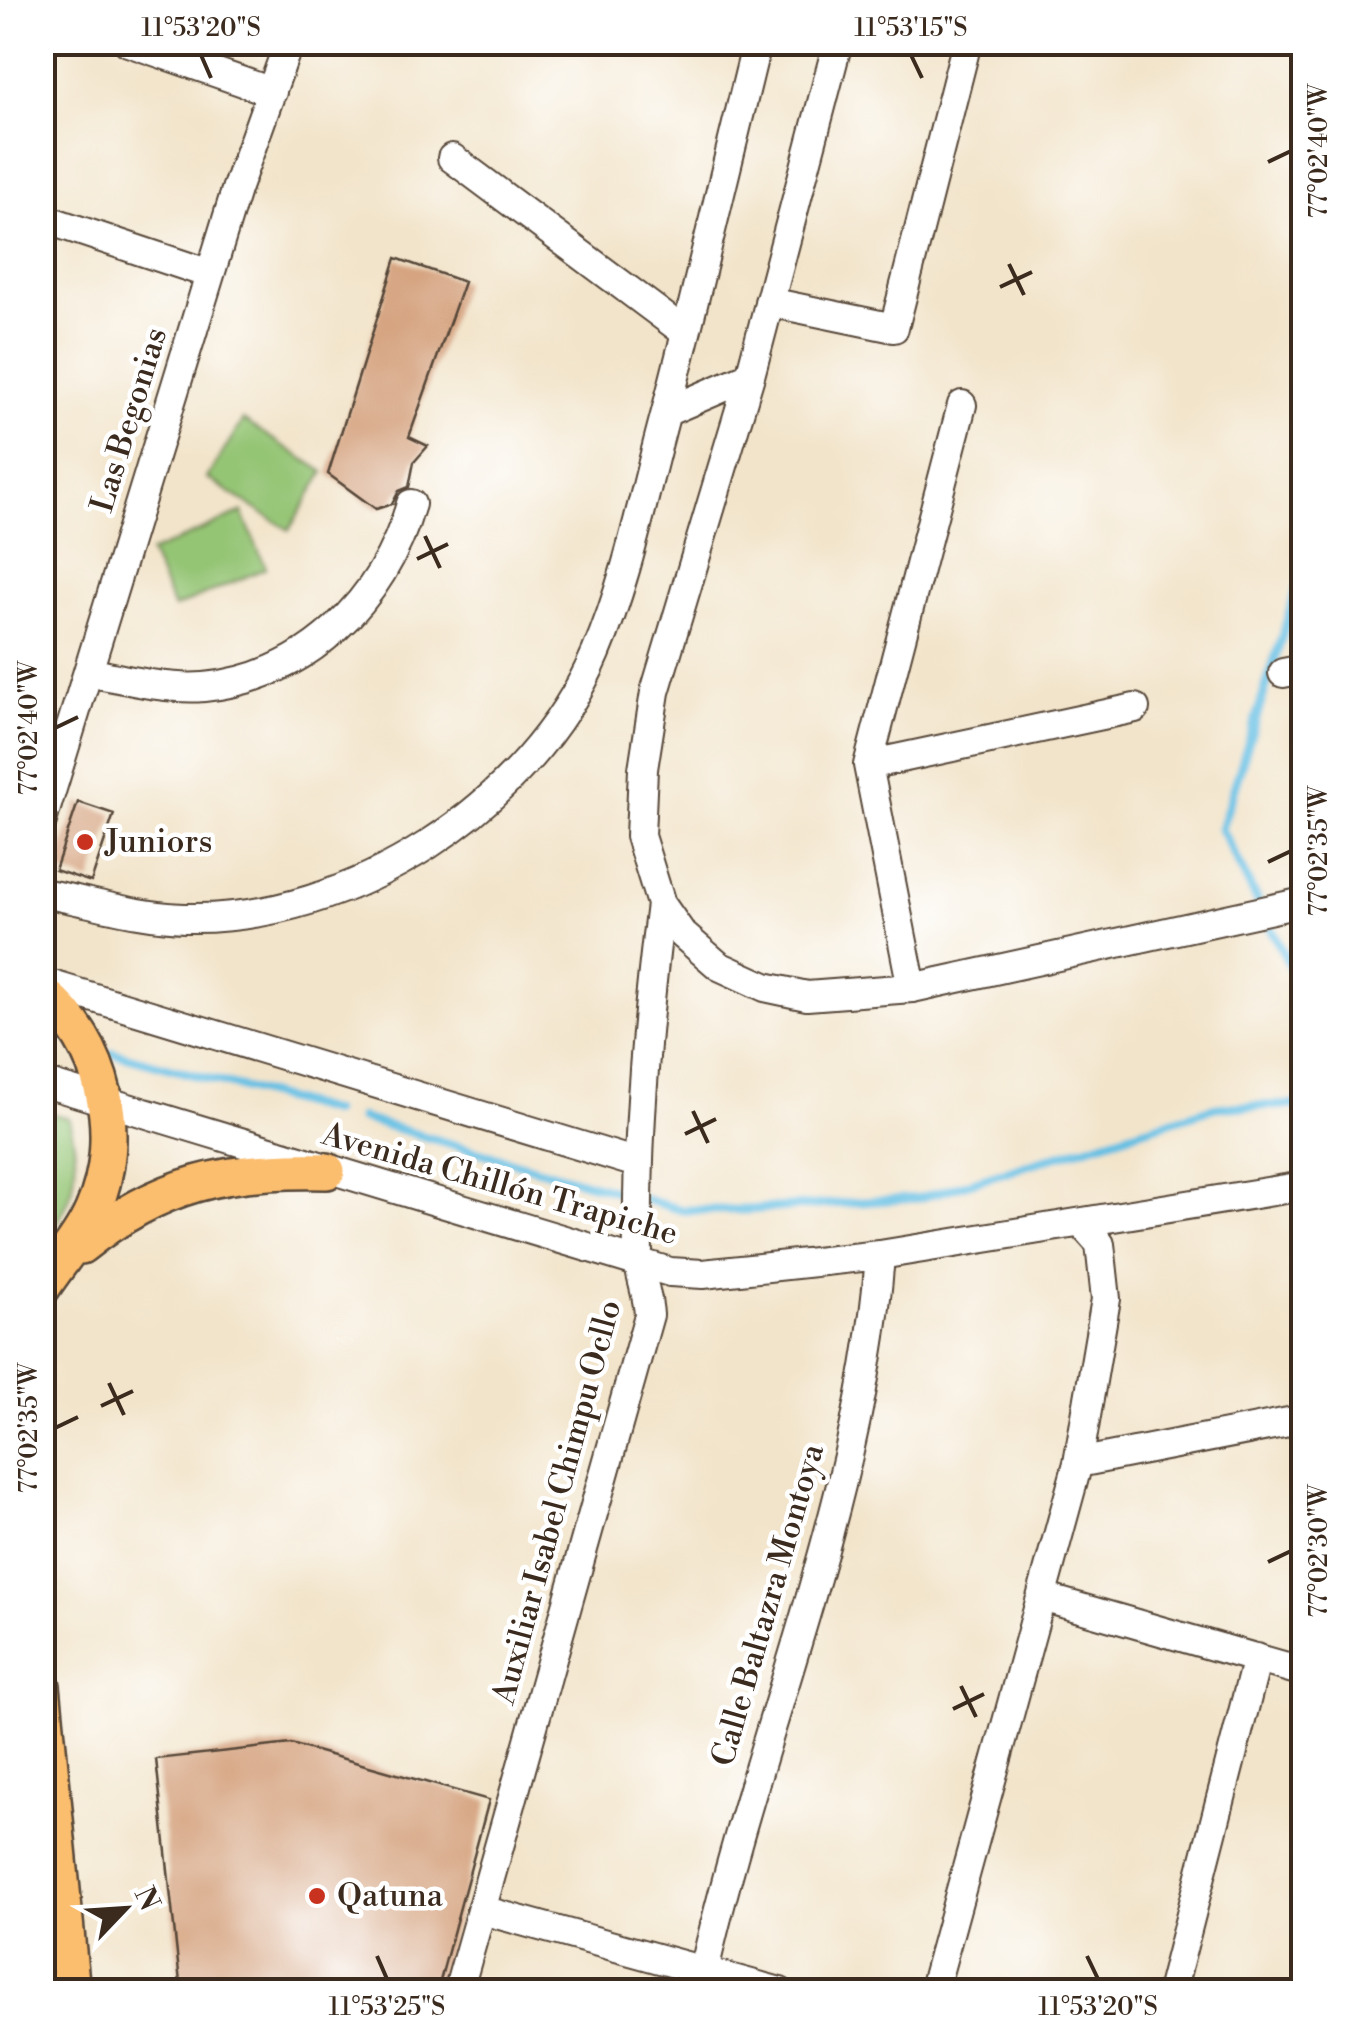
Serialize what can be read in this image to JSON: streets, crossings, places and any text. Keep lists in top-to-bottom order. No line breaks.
{"streets":{"street":["Las Begonias","Avenida Chillón Trapiche","Auxiliar Isabel Chimpu Ocllo","Calle Baltazra Montoya"]},"crossings":[["Avenida Chillón Trapiche","Auxiliar Isabel Chimpu Ocllo"],["Avenida Chillón Trapiche","Calle Baltazra Montoya"]],"places":["Juniors","Qatuna"],"north":"top right","coordinates":["11°53'20\"S","11°53'15\"S","77°02'40\"W","77°02'35\"W","77°02'30\"W","11°53'25\"S"]}
